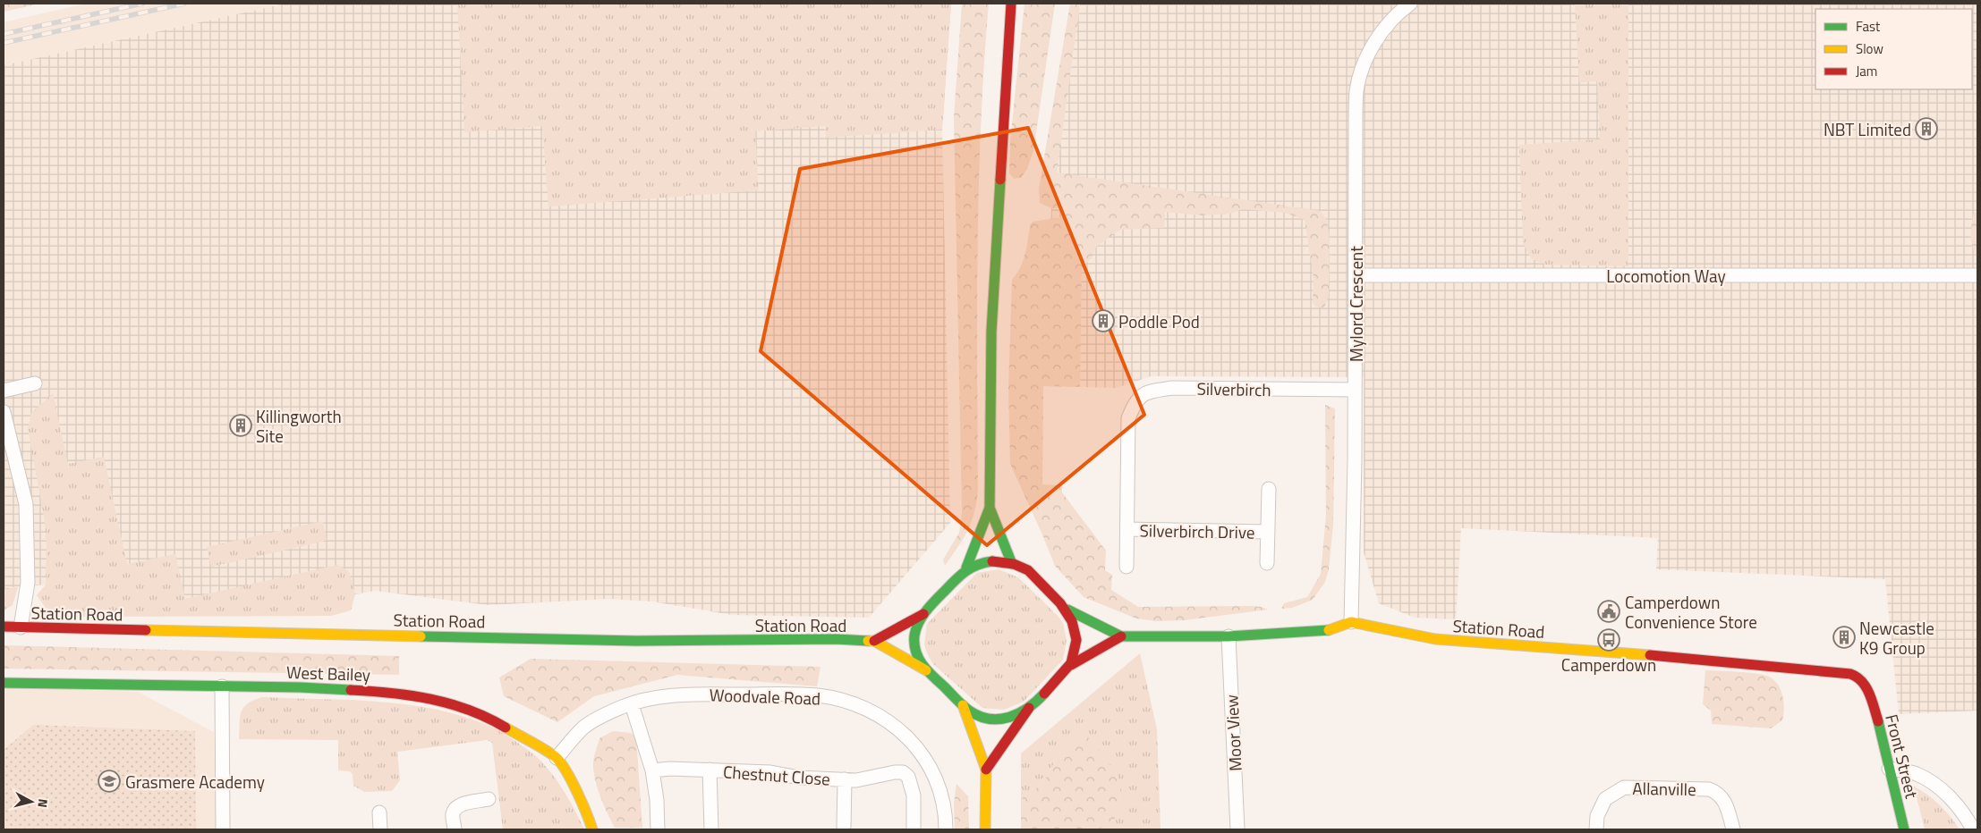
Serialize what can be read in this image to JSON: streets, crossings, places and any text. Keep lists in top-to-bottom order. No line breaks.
{"streets":{"main road":["Station Road","West Bailey","Front Street"],"street":["Locomotion Way","Mylord Crescent","Silverbirch","Silverbirch Drive","Woodvale Road","Moor View","Chestnut Close","Allanville"]},"crossings":[["Locomotion Way","Mylord Crescent"],["Mylord Crescent","Silverbirch"],["Mylord Crescent","Station Road"],["Silverbirch","Silverbirch Drive"],["Station Road","Front Street"],["West Bailey","Woodvale Road"]],"places":{"building":["NBT Limited","Poddle Pod","Killingworth Site","Newcastle K9 Group"],"public building":["Camperdown Convenience Store"],"bus stop":["Camperdown"],"school or university":["Grasmere Academy"]},"legend":["Fast","Slow","Jam"],"north":"right"}
